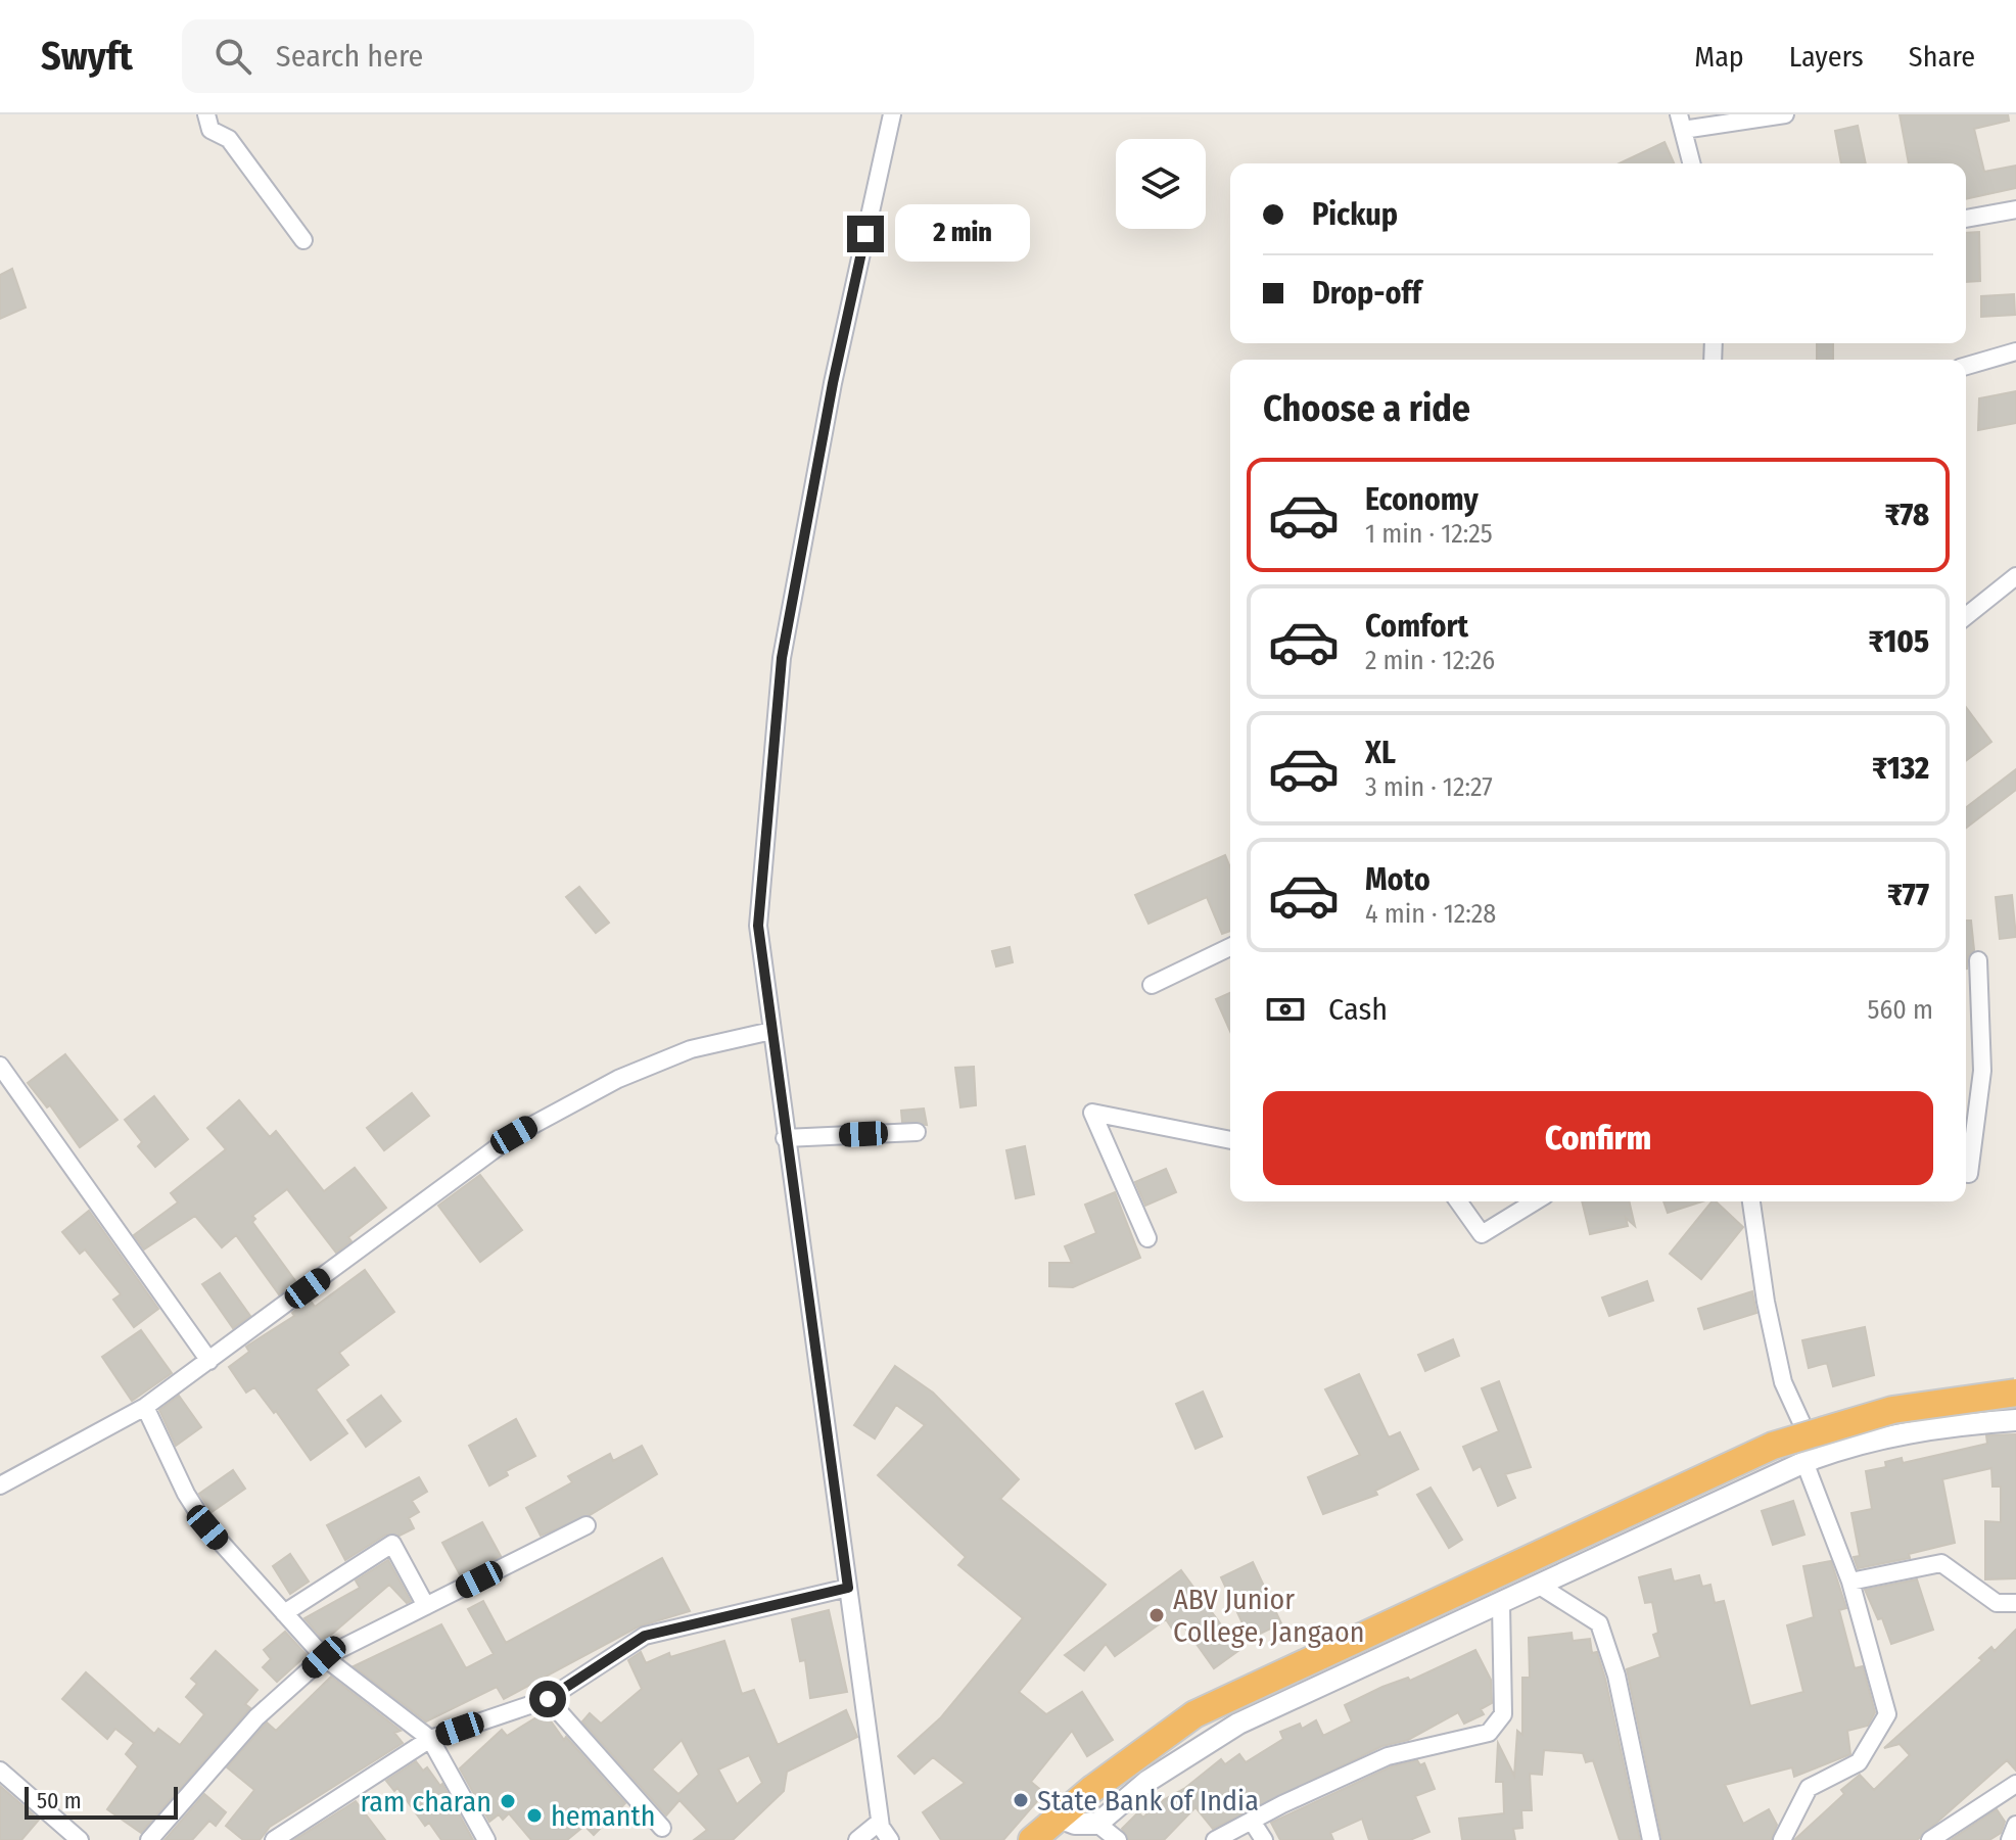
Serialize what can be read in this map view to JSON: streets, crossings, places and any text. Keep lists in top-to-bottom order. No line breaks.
{"places":["ABV Junior College, Jangaon","State Bank of India","ram charan","hemanth"],"scale_bar":"50 m","page":{"header":"Swyft","search":"Search here","nav":["Map","Layers","Share"],"banner":["Pickup","Drop-off"],"bubble":"2 min","heading":"Choose a ride","list":[{"name":"Economy","note":"1 min · 12:25","value":"₹78"},{"name":"Comfort","note":"2 min · 12:26","value":"₹105"},{"name":"XL","note":"3 min · 12:27","value":"₹132"},{"name":"Moto","note":"4 min · 12:28","value":"₹77"}],"pay":["Cash","560 m"],"buttons":"Confirm","scale":"50 m"}}
